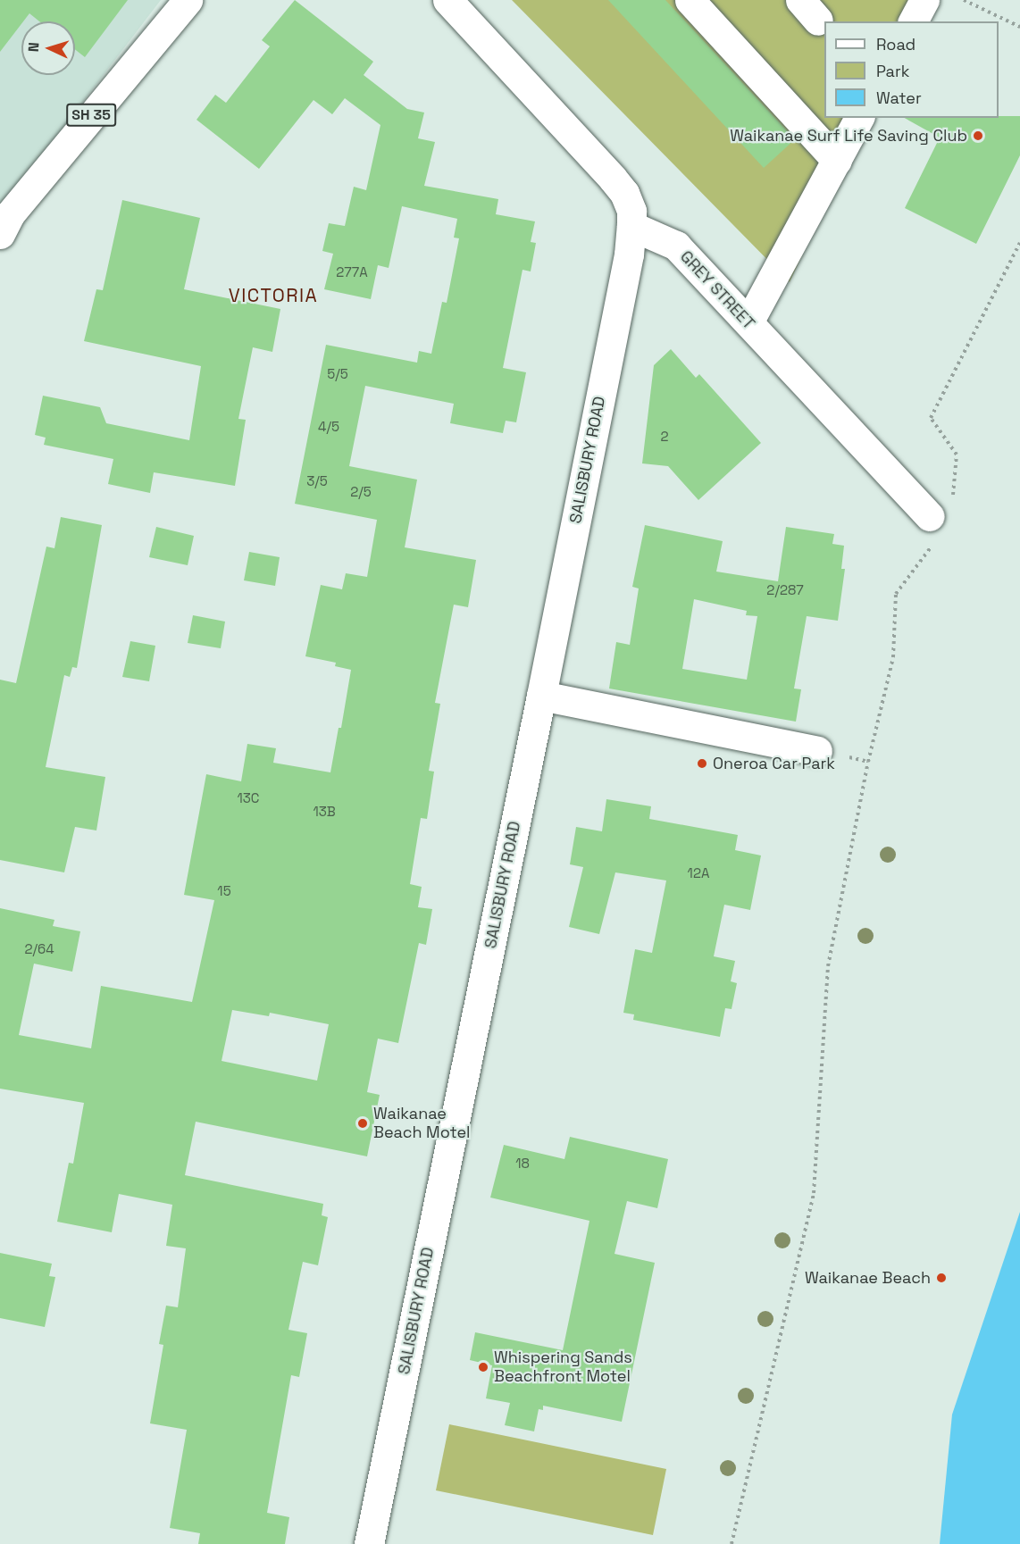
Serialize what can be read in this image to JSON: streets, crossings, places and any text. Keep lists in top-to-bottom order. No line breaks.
{"streets":{"main road":["SH 35","GREY STREET","SALISBURY ROAD"]},"crossings":[["GREY STREET","SALISBURY ROAD"]],"districts":["VICTORIA"],"places":["Waikanae Surf Life Saving Club","Oneroa Car Park","Waikanae Beach Motel","Waikanae Beach","Whispering Sands Beachfront Motel"],"house_numbers":["277A","5/5","4/5","2","3/5","2/5","2/287","13C","13B","12A","15","2/64","18"],"legend":["Road","Park","Water"],"north":"left"}
